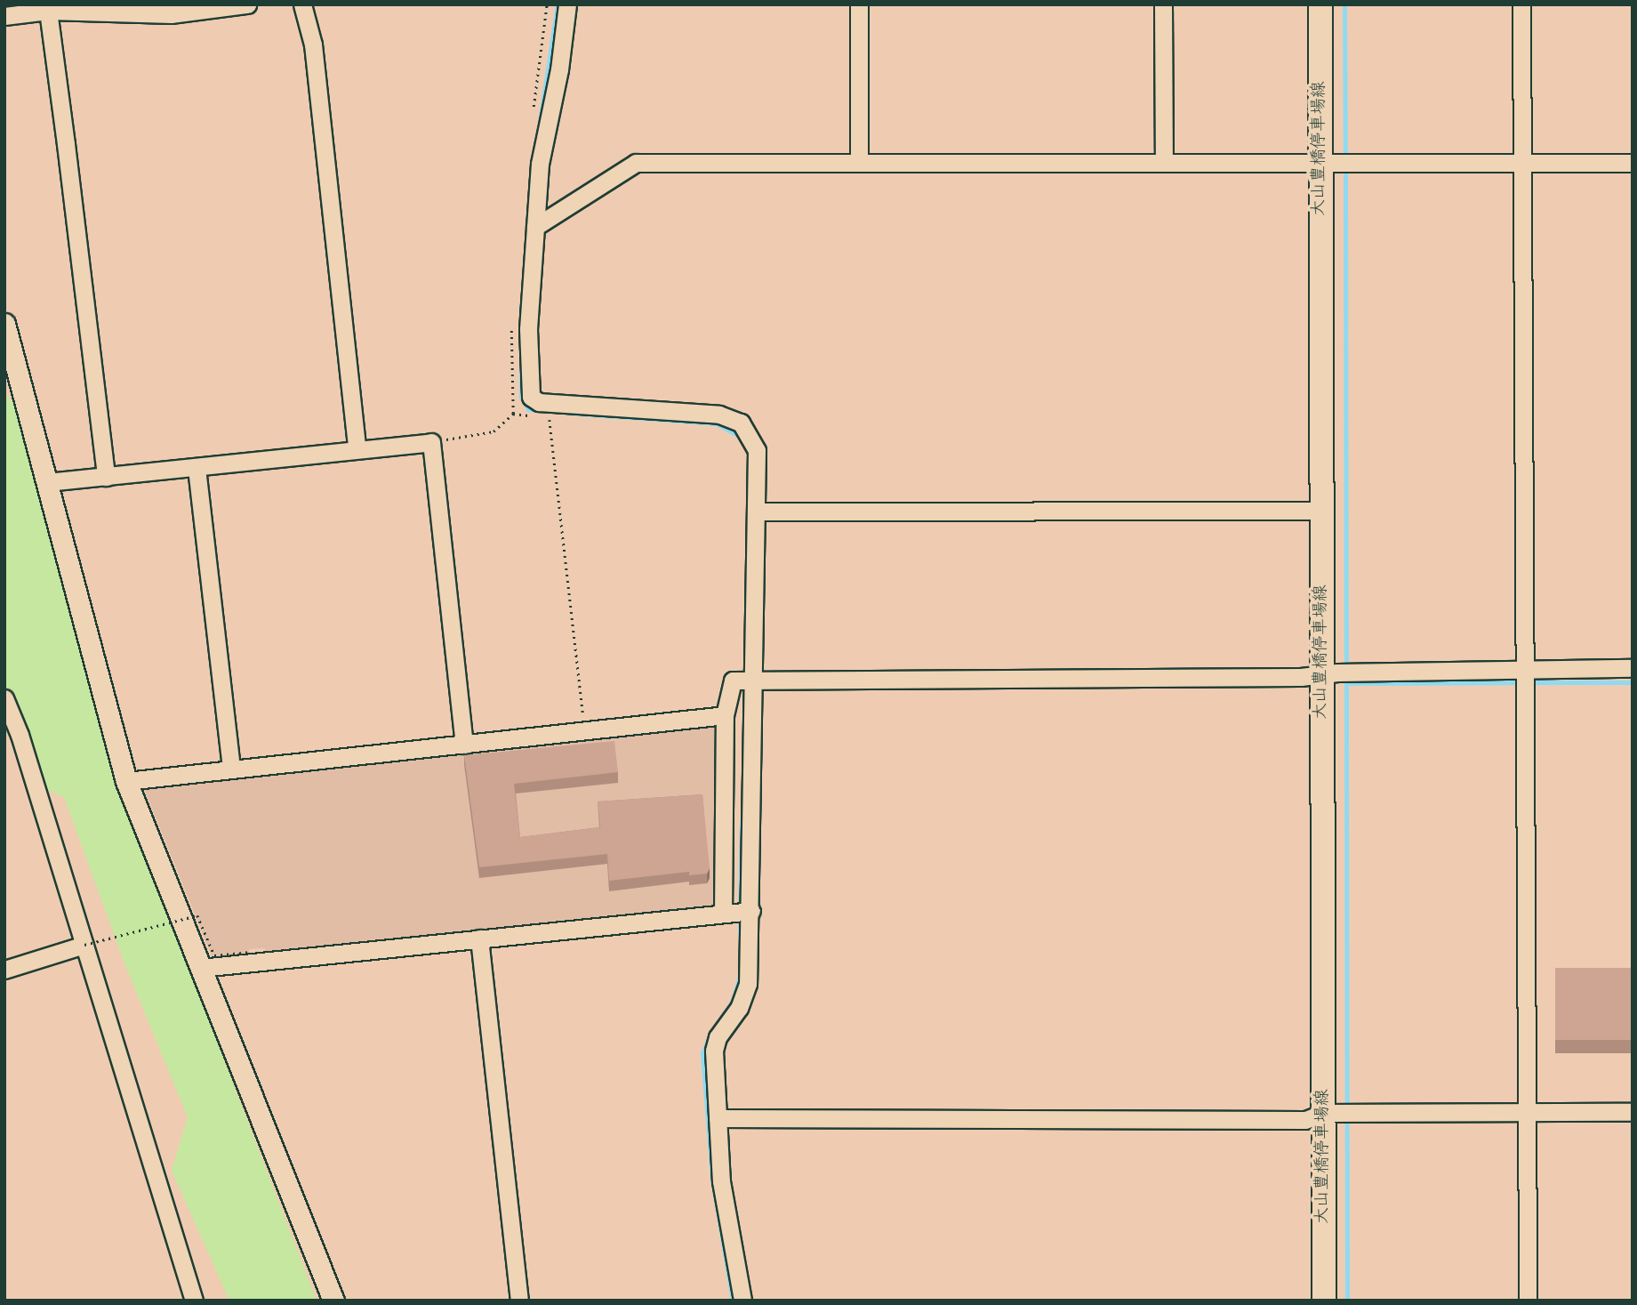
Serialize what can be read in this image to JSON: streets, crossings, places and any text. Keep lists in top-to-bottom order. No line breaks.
{"streets":{"main road":["大山豊橋停車場線"]}}
